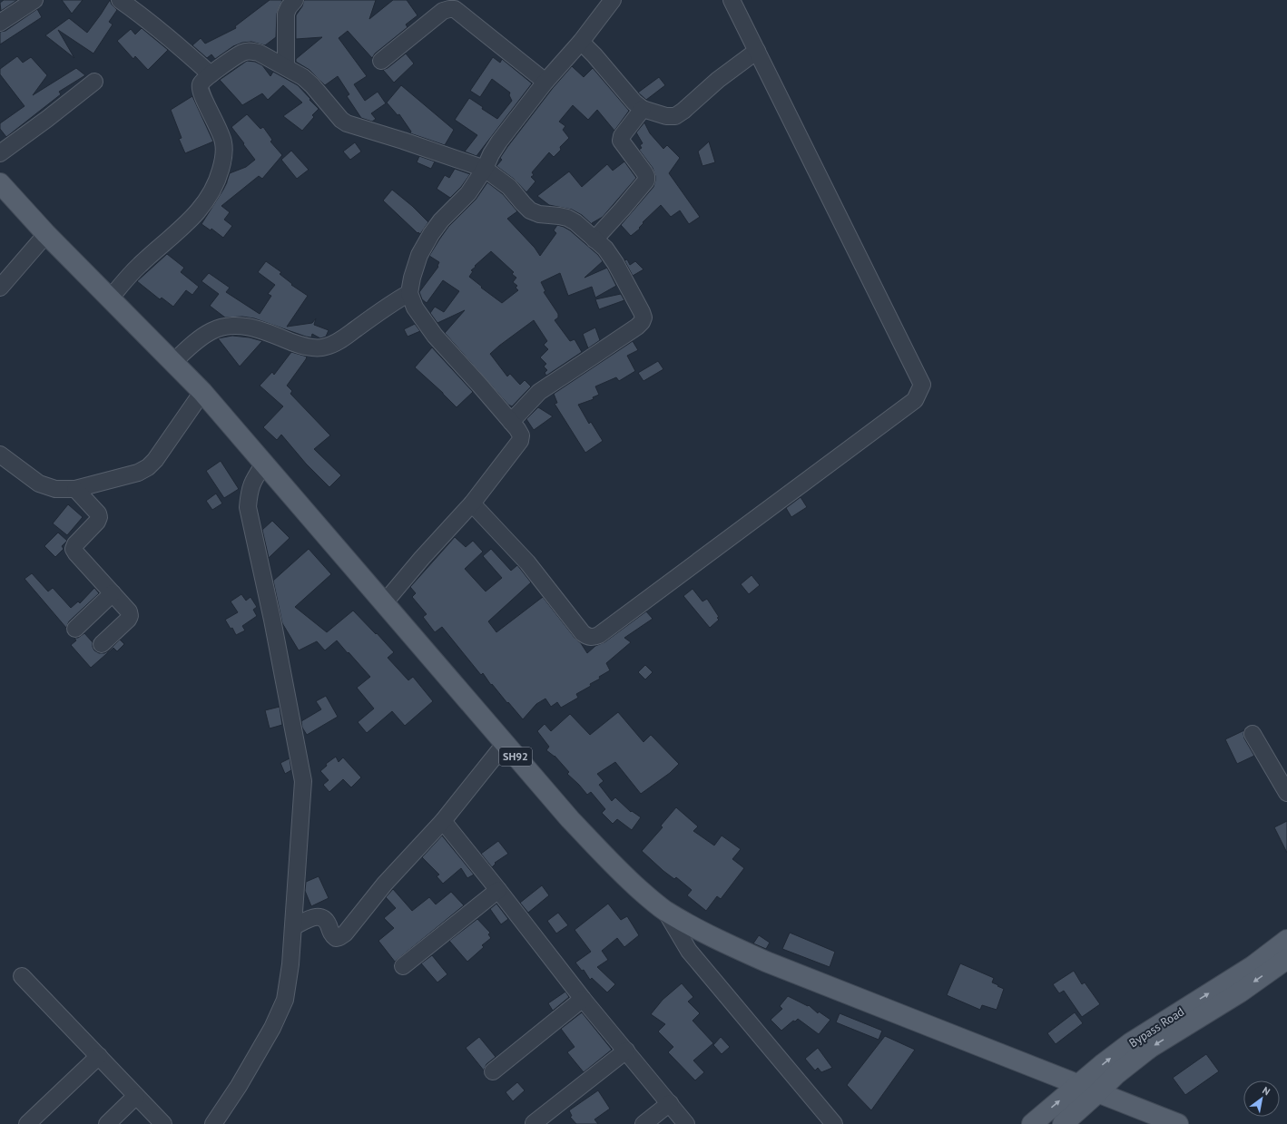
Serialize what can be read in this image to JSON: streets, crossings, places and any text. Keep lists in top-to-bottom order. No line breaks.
{"streets":{"main road":["SH92","Bypass Road"]},"crossings":[["SH92","Bypass Road"]],"north":"top right"}
